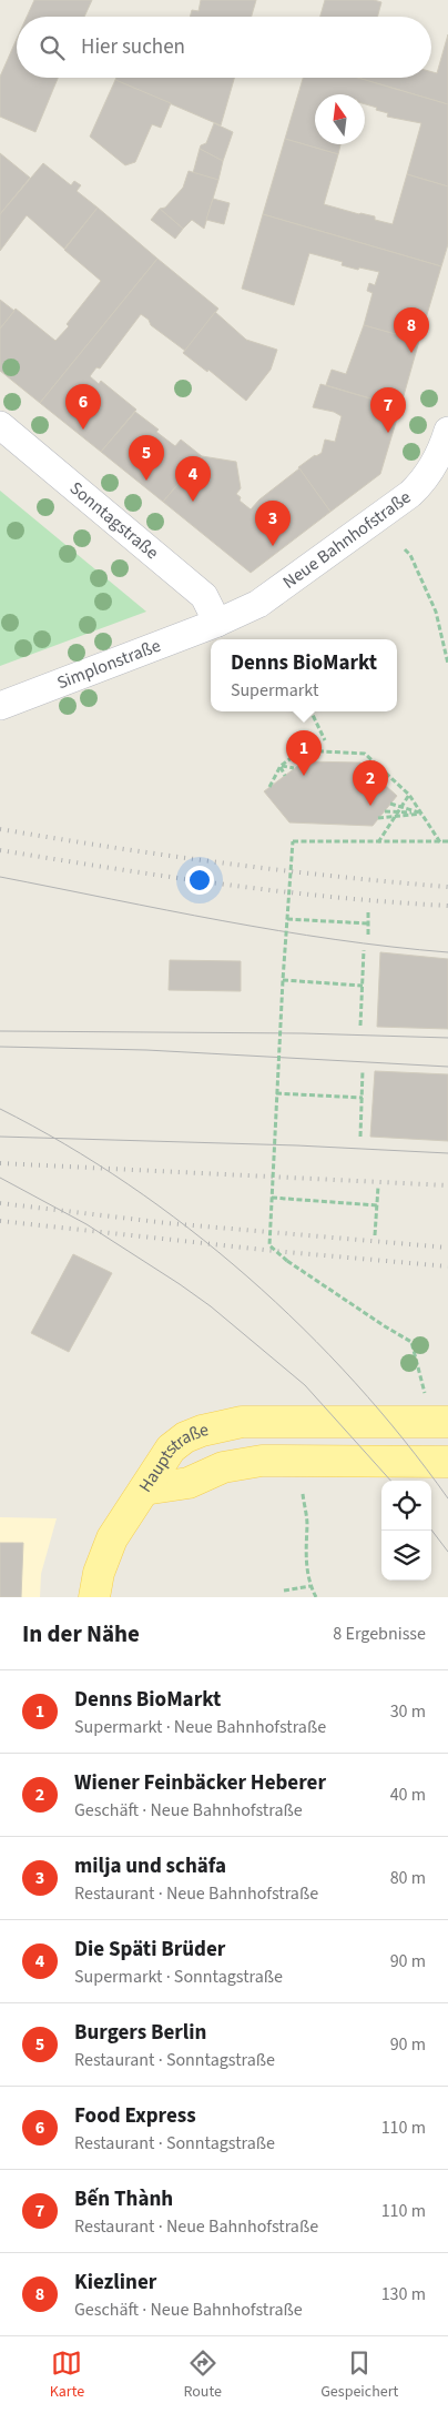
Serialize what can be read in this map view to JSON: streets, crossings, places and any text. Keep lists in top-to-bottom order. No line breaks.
{"streets":{"main road":["Hauptstraße"],"street":["Sonntagstraße","Neue Bahnhofstraße","Simplonstraße"]},"crossings":[["Sonntagstraße","Neue Bahnhofstraße"],["Sonntagstraße","Simplonstraße"],["Neue Bahnhofstraße","Simplonstraße"]],"north":"top","page":{"search":"Hier suchen","pins":["8","6","7","5","4","3","1","2"],"popup":["Denns BioMarkt","Supermarkt"],"heading":["In der Nähe","8 Ergebnisse"],"list":[{"mark":"1","name":"Denns BioMarkt","note":"Supermarkt · Neue Bahnhofstraße","value":"30 m"},{"mark":"2","name":"Wiener Feinbäcker Heberer","note":"Geschäft · Neue Bahnhofstraße","value":"40 m"},{"mark":"3","name":"milja und schäfa","note":"Restaurant · Neue Bahnhofstraße","value":"80 m"},{"mark":"4","name":"Die Späti Brüder","note":"Supermarkt · Sonntagstraße","value":"90 m"},{"mark":"5","name":"Burgers Berlin","note":"Restaurant · Sonntagstraße","value":"90 m"},{"mark":"6","name":"Food Express","note":"Restaurant · Sonntagstraße","value":"110 m"},{"mark":"7","name":"Bến Thành","note":"Restaurant · Neue Bahnhofstraße","value":"110 m"},{"mark":"8","name":"Kiezliner","note":"Geschäft · Neue Bahnhofstraße","value":"130 m"}],"nav":["Karte","Route","Gespeichert"]}}
